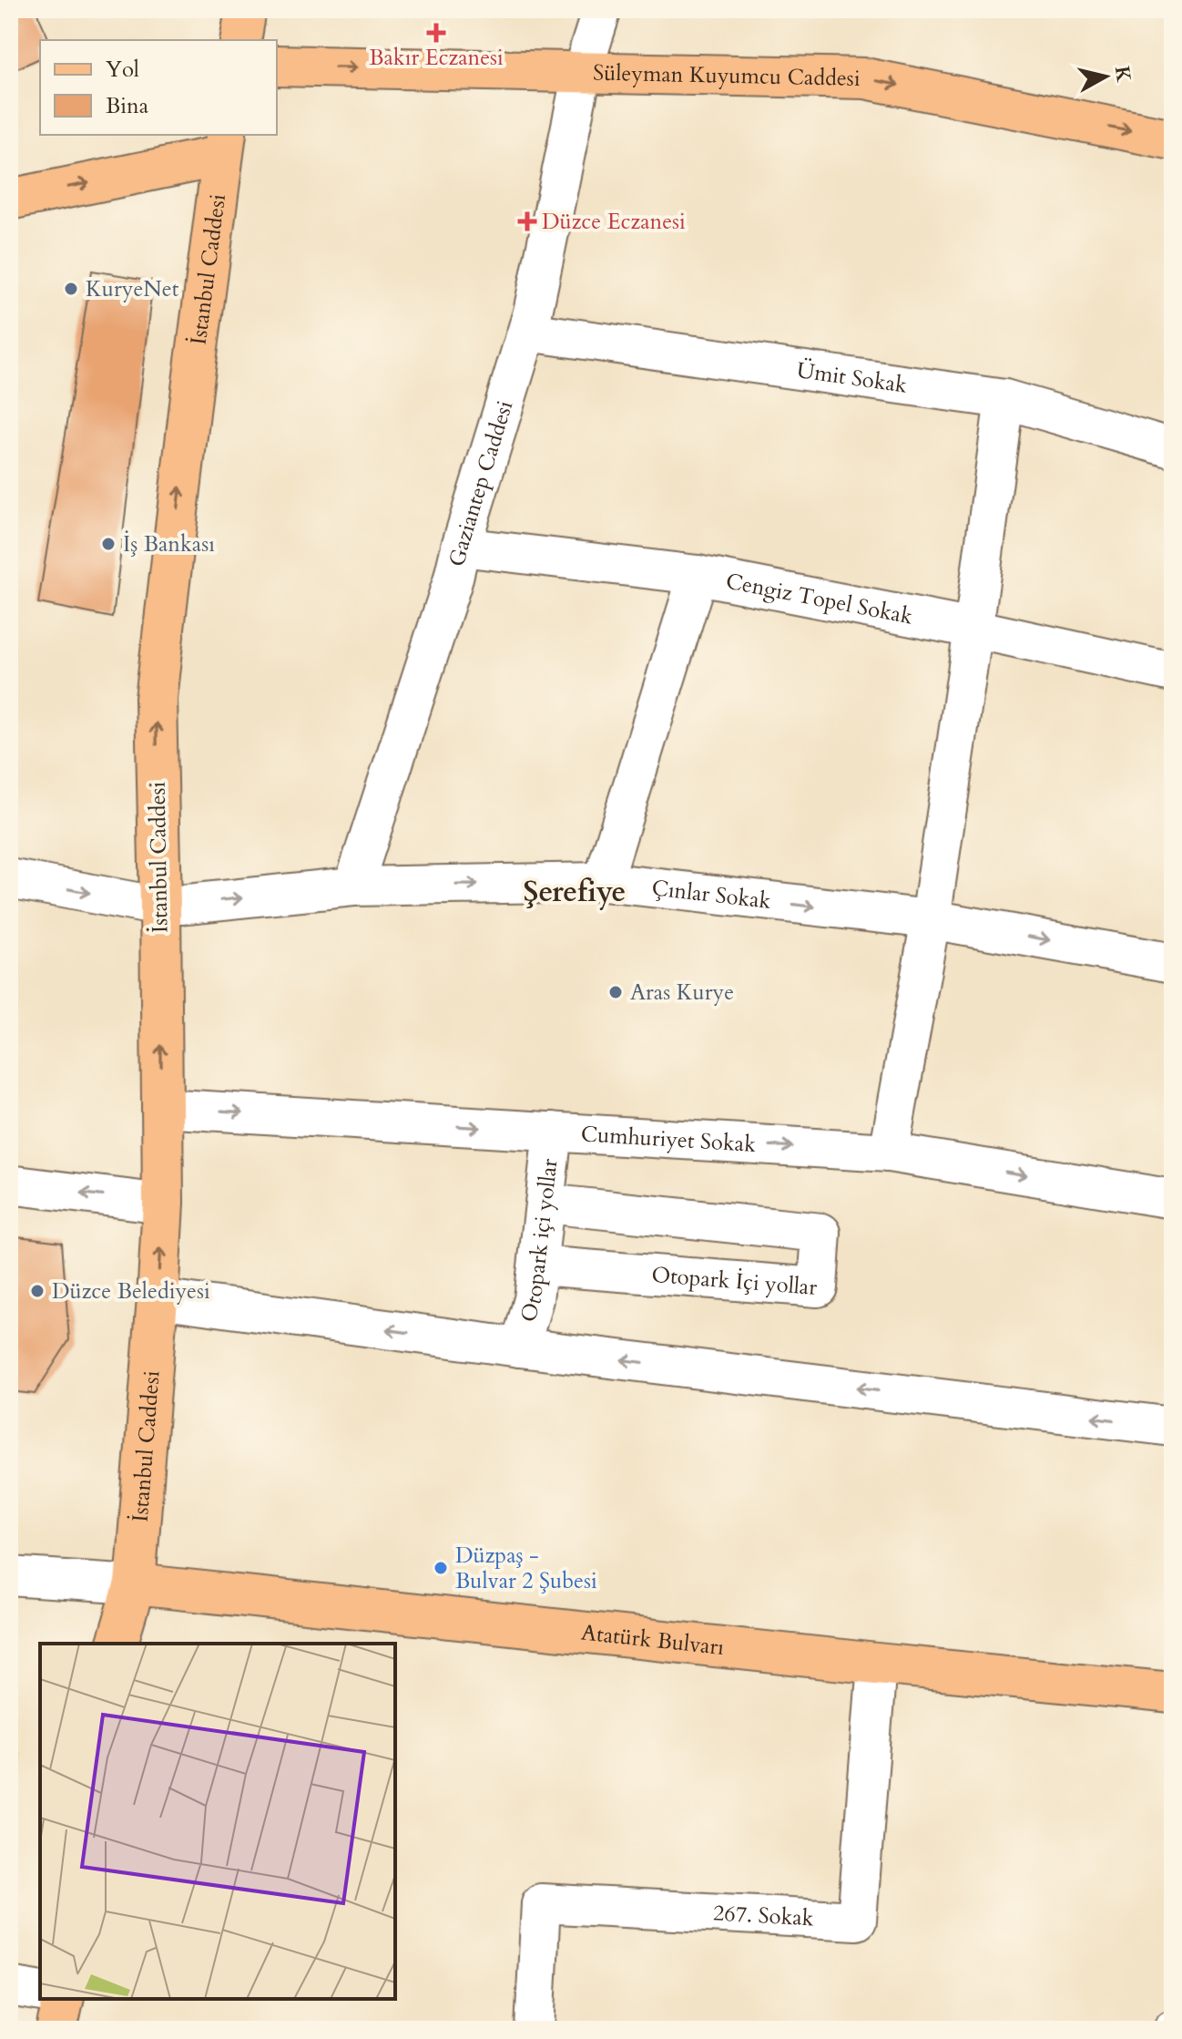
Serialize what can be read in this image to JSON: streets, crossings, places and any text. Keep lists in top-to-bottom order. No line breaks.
{"streets":{"main road":["Süleyman Kuyumcu Caddesi","İstanbul Caddesi","Atatürk Bulvarı"],"street":["Ümit Sokak","Gaziantep Caddesi","Cengiz Topel Sokak","Çınlar Sokak","Cumhuriyet Sokak","Otopark içi yollar","Otopark İçi yollar","267. Sokak"]},"crossings":[["Süleyman Kuyumcu Caddesi","Gaziantep Caddesi"],["İstanbul Caddesi","Çınlar Sokak"],["İstanbul Caddesi","Cumhuriyet Sokak"],["İstanbul Caddesi","Atatürk Bulvarı"],["Ümit Sokak","Gaziantep Caddesi"],["Gaziantep Caddesi","Cengiz Topel Sokak"],["Gaziantep Caddesi","Çınlar Sokak"],["Cumhuriyet Sokak","Otopark içi yollar"],["Otopark içi yollar","Otopark İçi yollar"],["Atatürk Bulvarı","267. Sokak"]],"one_way":["Süleyman Kuyumcu Caddesi","İstanbul Caddesi","Çınlar Sokak"],"districts":["Şerefiye"],"places":{"health":["Bakır Eczanesi","Düzce Eczanesi"],"other":["KuryeNet","İş Bankası","Aras Kurye","Düzce Belediyesi","Düzpaş - Bulvar 2 Şubesi"]},"legend":["Yol","Bina"],"north":"right"}
